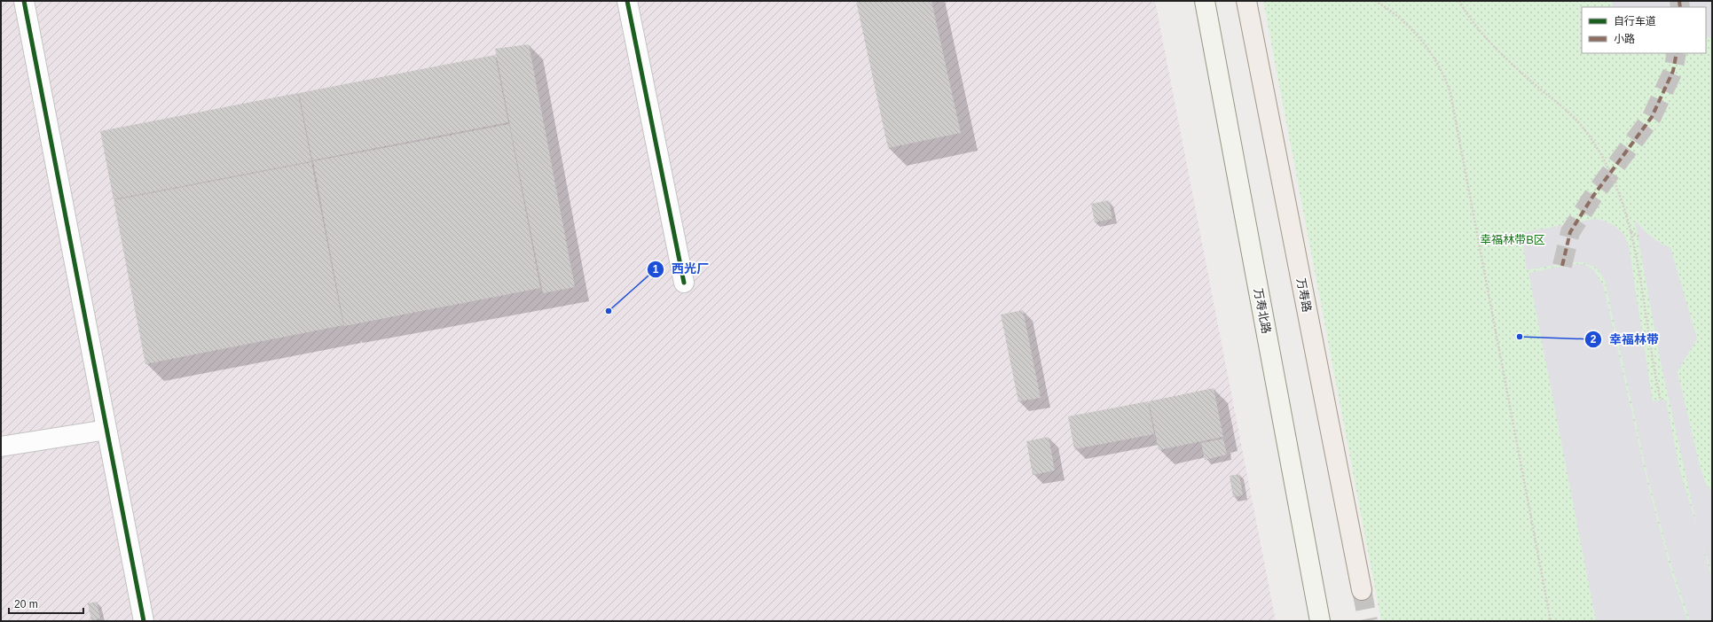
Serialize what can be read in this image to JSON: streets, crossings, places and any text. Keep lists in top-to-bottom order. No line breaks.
{"streets":{"main road":["万寿路","万寿北路"]},"parks":["幸福林带B区"],"places":["西光厂","幸福林带"],"legend":["自行车道","小路"],"scale_bar":"20 m"}
